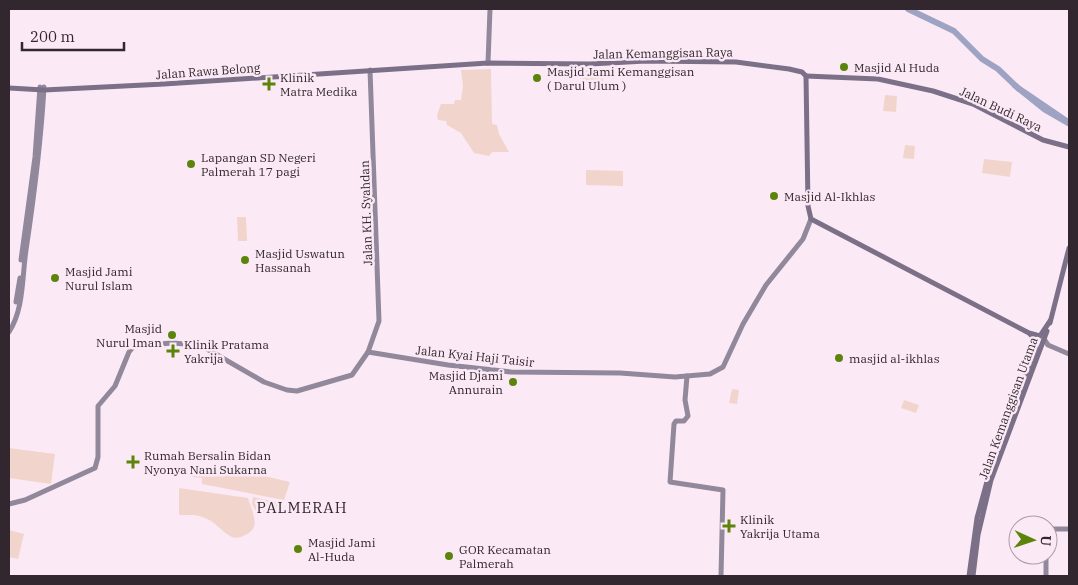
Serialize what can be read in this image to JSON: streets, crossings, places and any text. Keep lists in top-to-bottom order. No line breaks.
{"streets":{"main road":["Jalan Kemanggisan Raya","Jalan Rawa Belong","Jalan Budi Raya","Jalan Kemanggisan Utama"],"street":["Jalan KH. Syahdan","Jalan Kyai Haji Taisir"]},"crossings":[["Jalan Kemanggisan Raya","Jalan Rawa Belong"],["Jalan Kemanggisan Raya","Jalan Budi Raya"],["Jalan Rawa Belong","Jalan KH. Syahdan"],["Jalan KH. Syahdan","Jalan Kyai Haji Taisir"]],"districts":["PALMERAH"],"places":{"other":["Masjid Al Huda","Masjid Jami Kemanggisan ( Darul Ulum )","Lapangan SD Negeri Palmerah 17 pagi","Masjid Al-Ikhlas","Masjid Uswatun Hassanah","Masjid Jami Nurul Islam","Masjid Nurul Iman","masjid al-ikhlas","Masjid Djami Annurain","Masjid Jami Al-Huda","GOR Kecamatan Palmerah"],"health":["Klinik Matra Medika","Klinik Pratama Yakrija","Rumah Bersalin Bidan Nyonya Nani Sukarna","Klinik Yakrija Utama"]},"scale_bar":"200 m","north":"right"}
